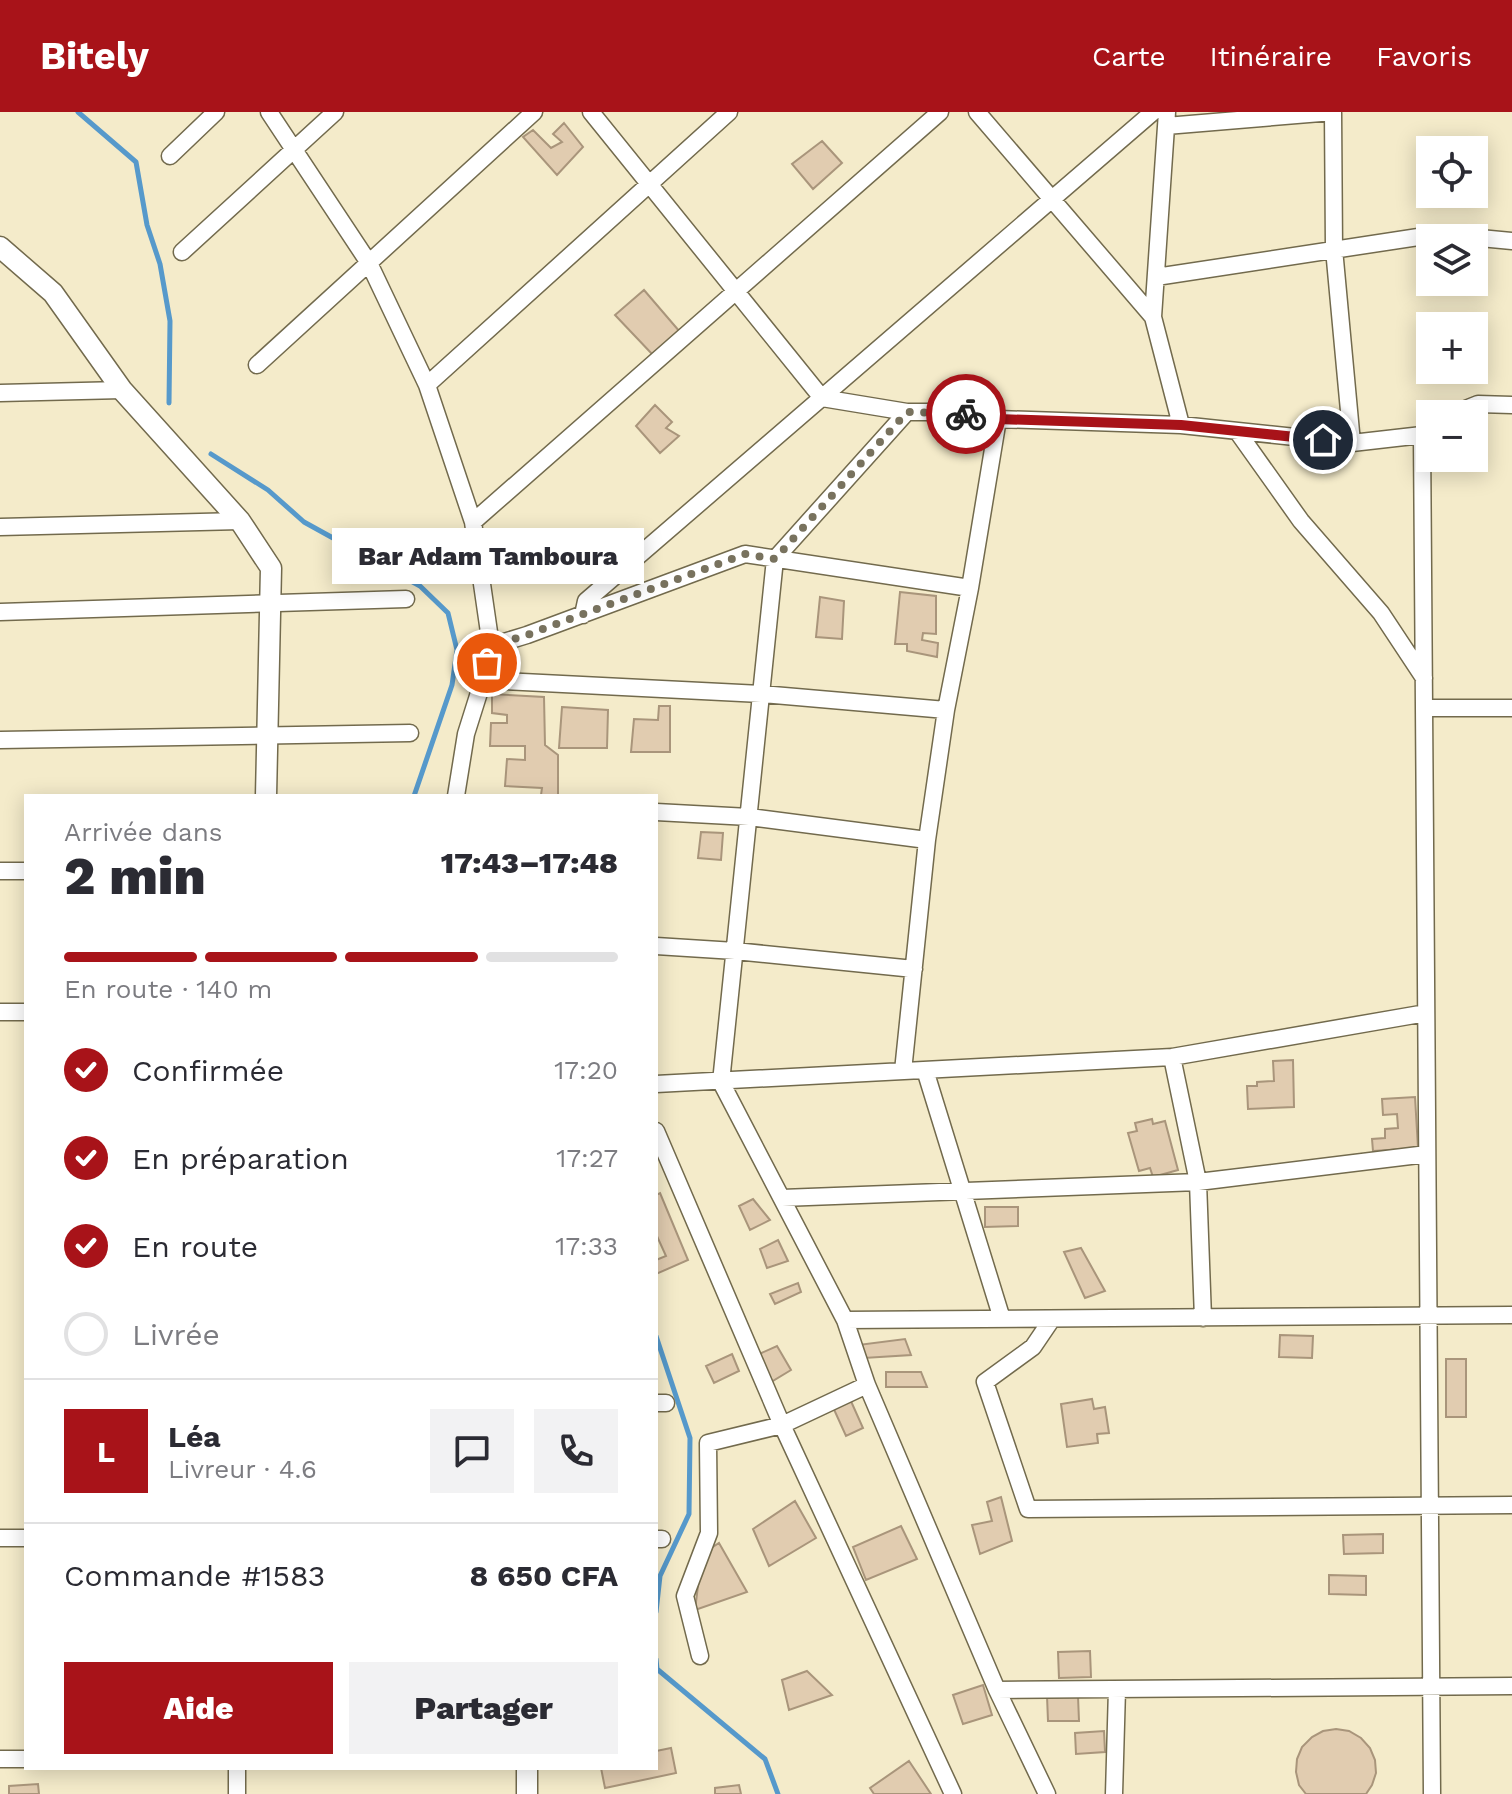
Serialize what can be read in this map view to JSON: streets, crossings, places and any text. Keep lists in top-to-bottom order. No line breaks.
{"places":["Bar Adam Tamboura"],"page":{"header":"Bitely","nav":["Carte","Itinéraire","Favoris"],"map_buttons":["+","−"],"bubble":"Bar Adam Tamboura","heading":["2 min","Arrivée dans","17:43–17:48"],"panel":["Léa","Livreur · 4.6","Commande #1583","8 650 CFA"],"bar":"En route · 140 m","list":[["Confirmée","17:20"],["En préparation","17:27"],["En route","17:33"],"Livrée"],"round":"L","buttons":["Aide","Partager"]}}
